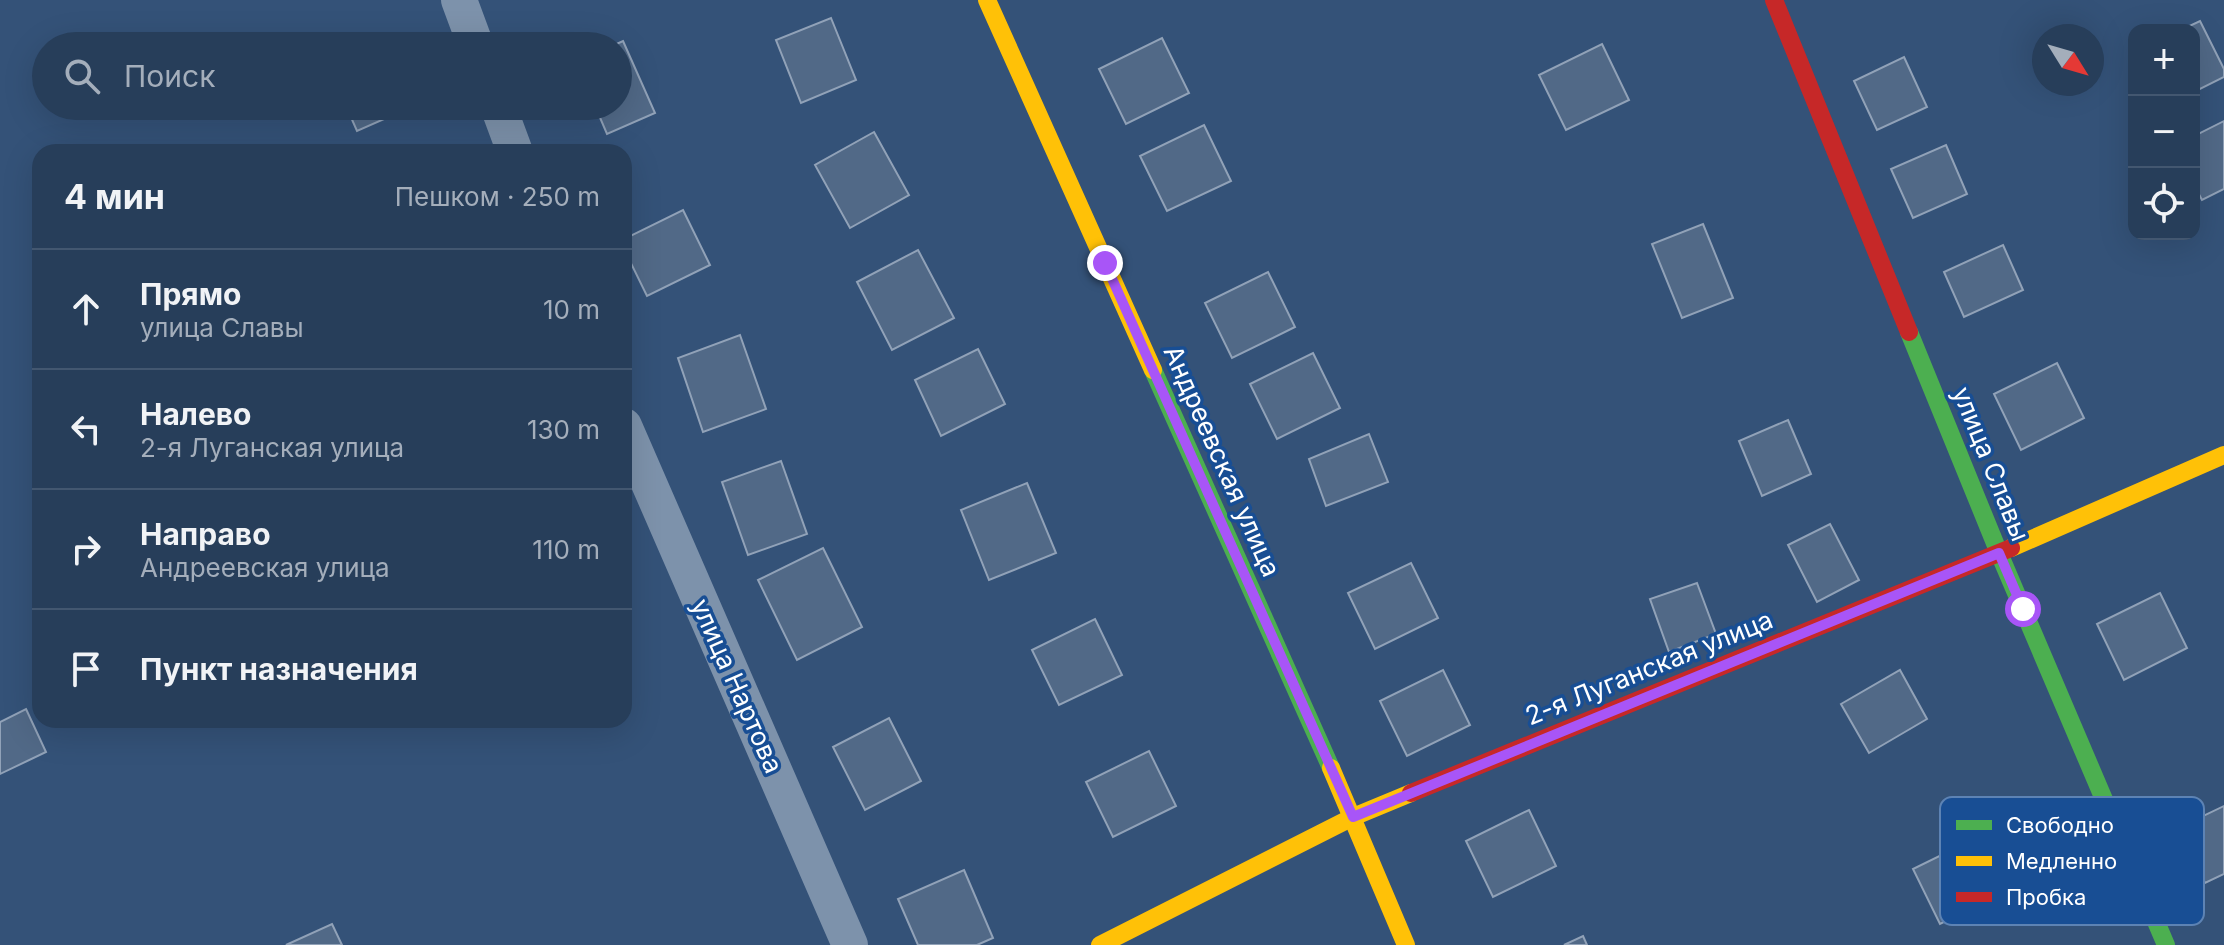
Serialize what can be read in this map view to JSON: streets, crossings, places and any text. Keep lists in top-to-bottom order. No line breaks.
{"streets":{"street":["Андреевская улица","улица Славы","2-я Луганская улица","улица Нартова"]},"crossings":[["Андреевская улица","2-я Луганская улица"],["улица Славы","2-я Луганская улица"]],"legend":["Свободно","Медленно","Пробка"],"north":"bottom right","page":{"map_buttons":["+","−"],"search":"Поиск","heading":["4 мин","Пешком · 250 m"],"list":[["Прямо","улица Славы","10 m"],["Налево","2-я Луганская улица","130 m"],["Направо","Андреевская улица","110 m"],"Пункт назначения"]}}
